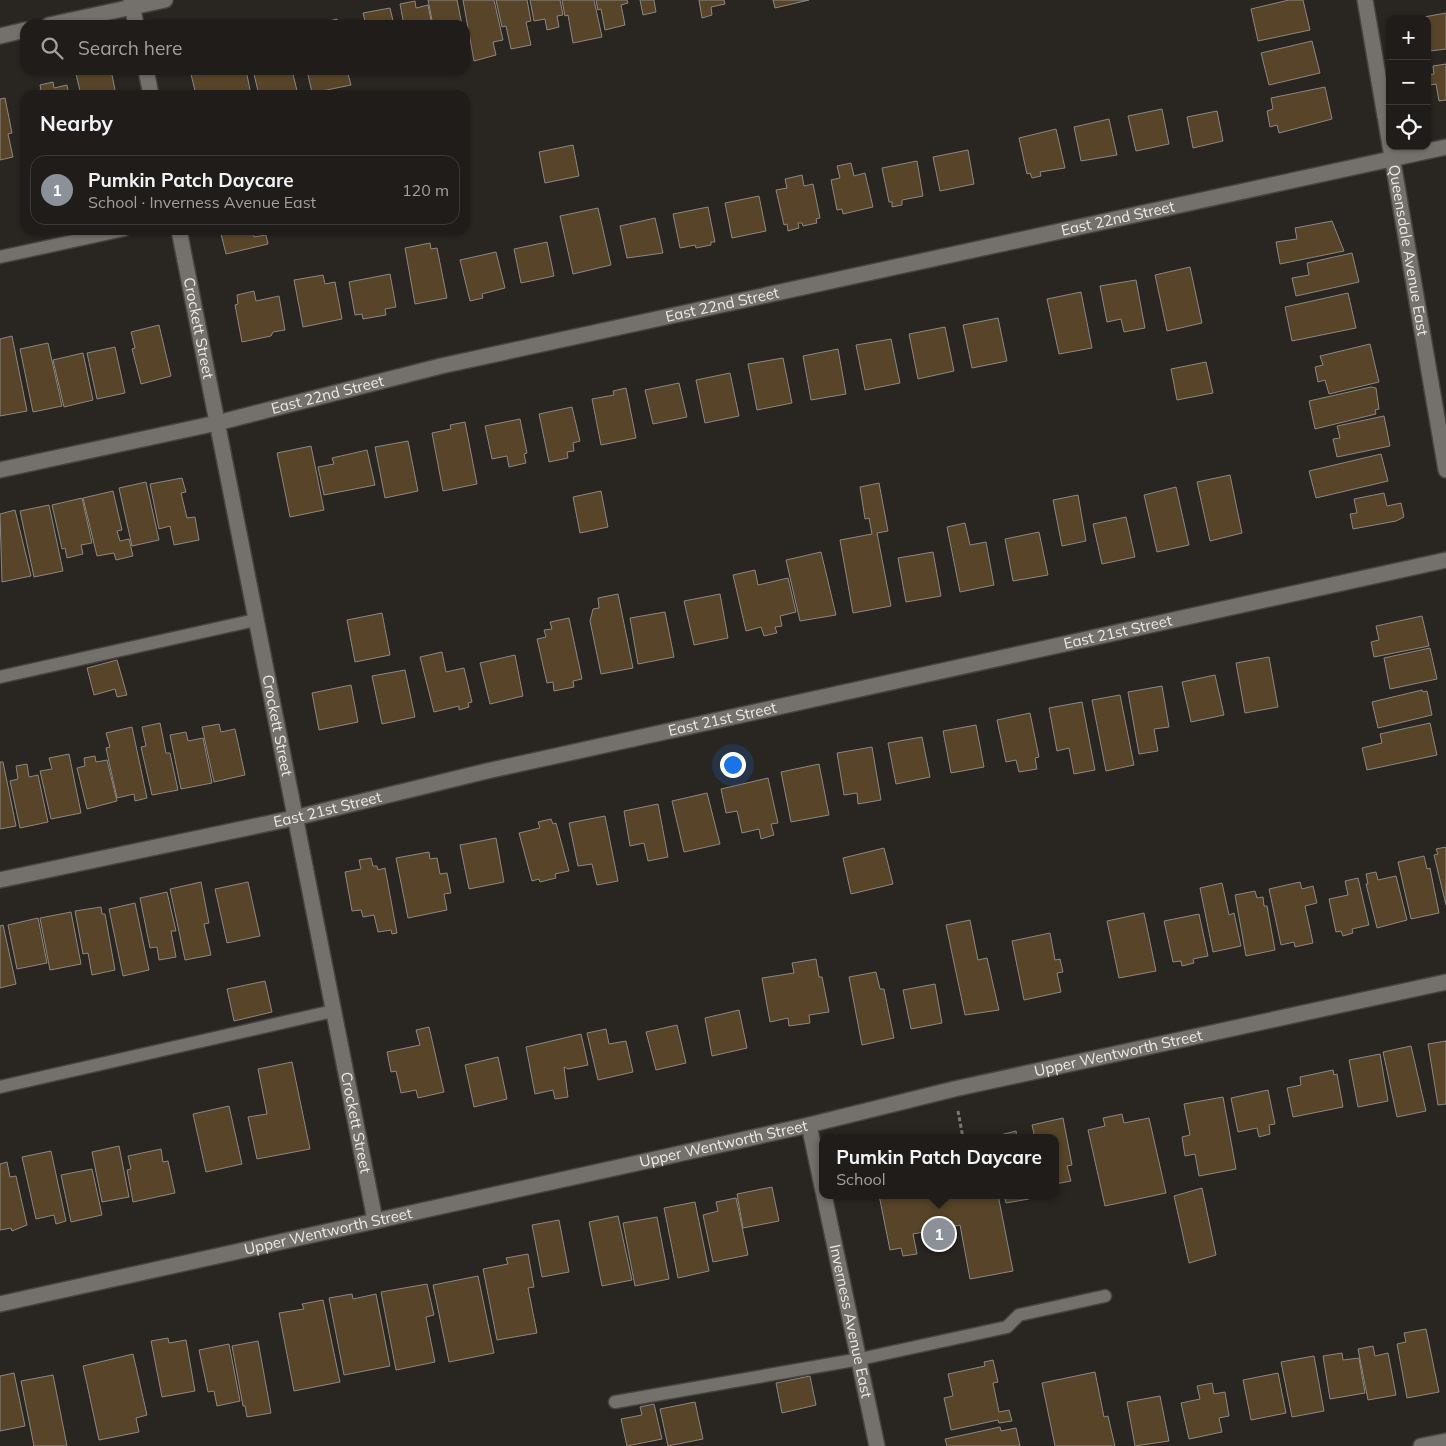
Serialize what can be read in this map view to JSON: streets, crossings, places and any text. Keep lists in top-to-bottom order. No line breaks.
{"streets":{"street":["East 22nd Street","Queensdale Avenue East","Crockett Street","East 21st Street","Upper Wentworth Street","Inverness Avenue East"]},"crossings":[["East 22nd Street","Queensdale Avenue East"],["East 22nd Street","Crockett Street"],["Crockett Street","East 21st Street"],["Crockett Street","Upper Wentworth Street"]],"page":{"map_buttons":["+","−"],"search":"Search here","heading":"Nearby","list":[{"mark":"1","name":"Pumkin Patch Daycare","note":"School · Inverness Avenue East","value":"120 m"}],"popup":["Pumkin Patch Daycare","School"],"pins":"1"}}
